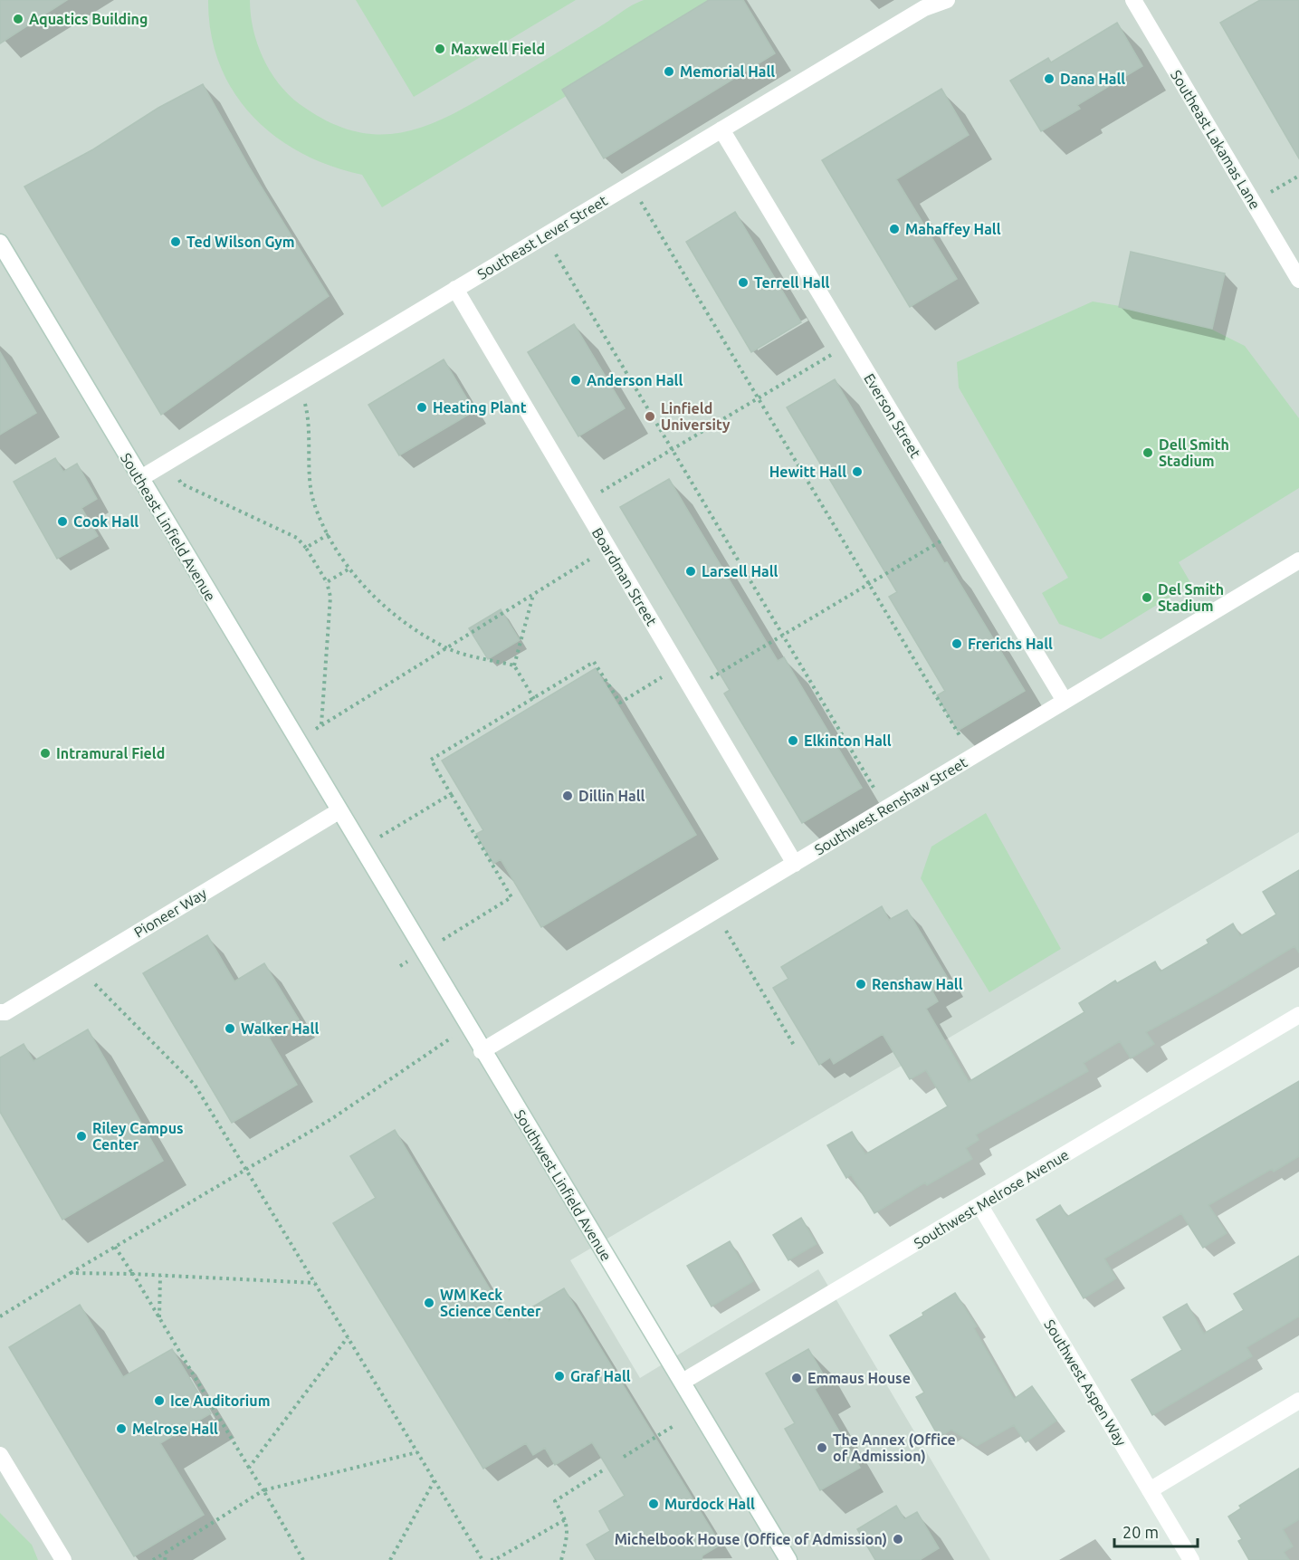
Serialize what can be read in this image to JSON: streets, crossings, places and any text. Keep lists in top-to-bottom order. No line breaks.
{"streets":{"street":["Southeast Lakamas Lane","Southeast Lever Street","Everson Street","Southeast Linfield Avenue","Boardman Street","Southwest Renshaw Street","Pioneer Way","Southwest Linfield Avenue","Southwest Melrose Avenue","Southwest Aspen Way"]},"crossings":[["Southeast Lever Street","Everson Street"],["Southeast Lever Street","Southeast Linfield Avenue"],["Southeast Lever Street","Boardman Street"],["Everson Street","Southwest Renshaw Street"],["Southeast Linfield Avenue","Pioneer Way"],["Southeast Linfield Avenue","Southwest Linfield Avenue"],["Boardman Street","Southwest Renshaw Street"],["Southwest Renshaw Street","Southwest Linfield Avenue"],["Pioneer Way","Southwest Linfield Avenue"],["Southwest Linfield Avenue","Southwest Melrose Avenue"],["Southwest Melrose Avenue","Southwest Aspen Way"]],"places":["Aquatics Building","Maxwell Field","Memorial Hall","Dana Hall","Mahaffey Hall","Ted Wilson Gym","Terrell Hall","Anderson Hall","Heating Plant","Linfield University","Dell Smith Stadium","Hewitt Hall","Cook Hall","Larsell Hall","Del Smith Stadium","Frerichs Hall","Elkinton Hall","Intramural Field","Dillin Hall","Renshaw Hall","Walker Hall","Riley Campus Center","WM Keck Science Center","Graf Hall","Emmaus House","Ice Auditorium","Melrose Hall","The Annex (Office of Admission)","Murdock Hall","Michelbook House (Office of Admission)"],"scale_bar":"20 m"}
